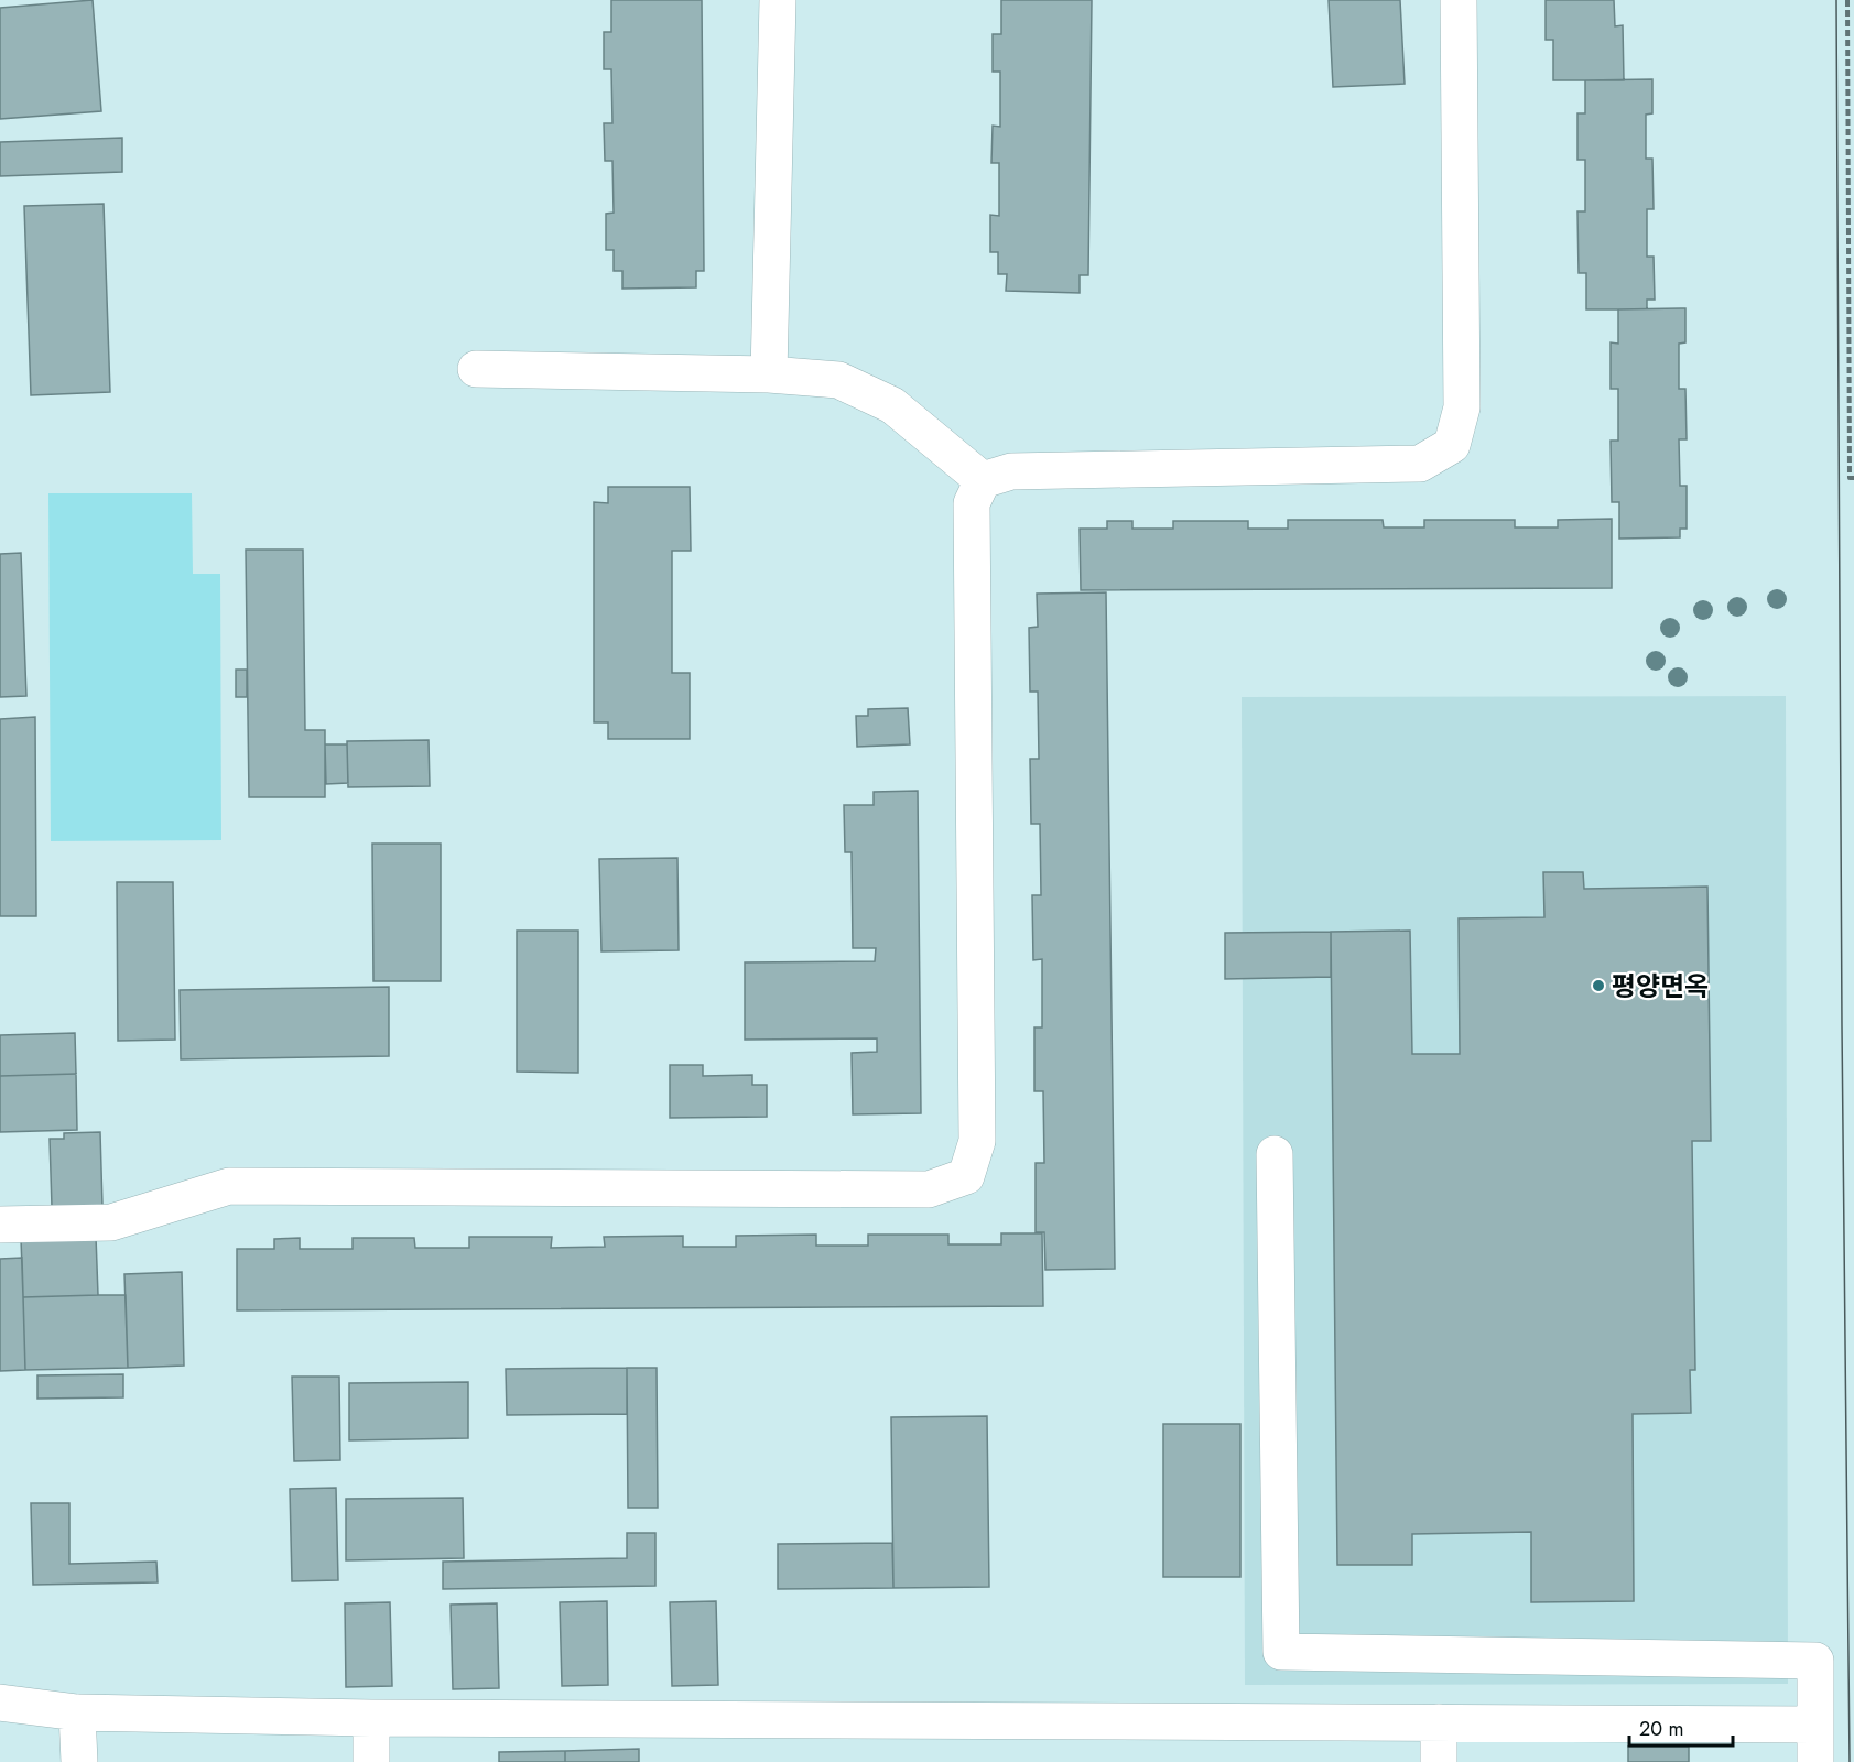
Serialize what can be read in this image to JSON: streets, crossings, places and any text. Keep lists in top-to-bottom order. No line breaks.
{"places":["평양면옥"],"scale_bar":"20 m"}
